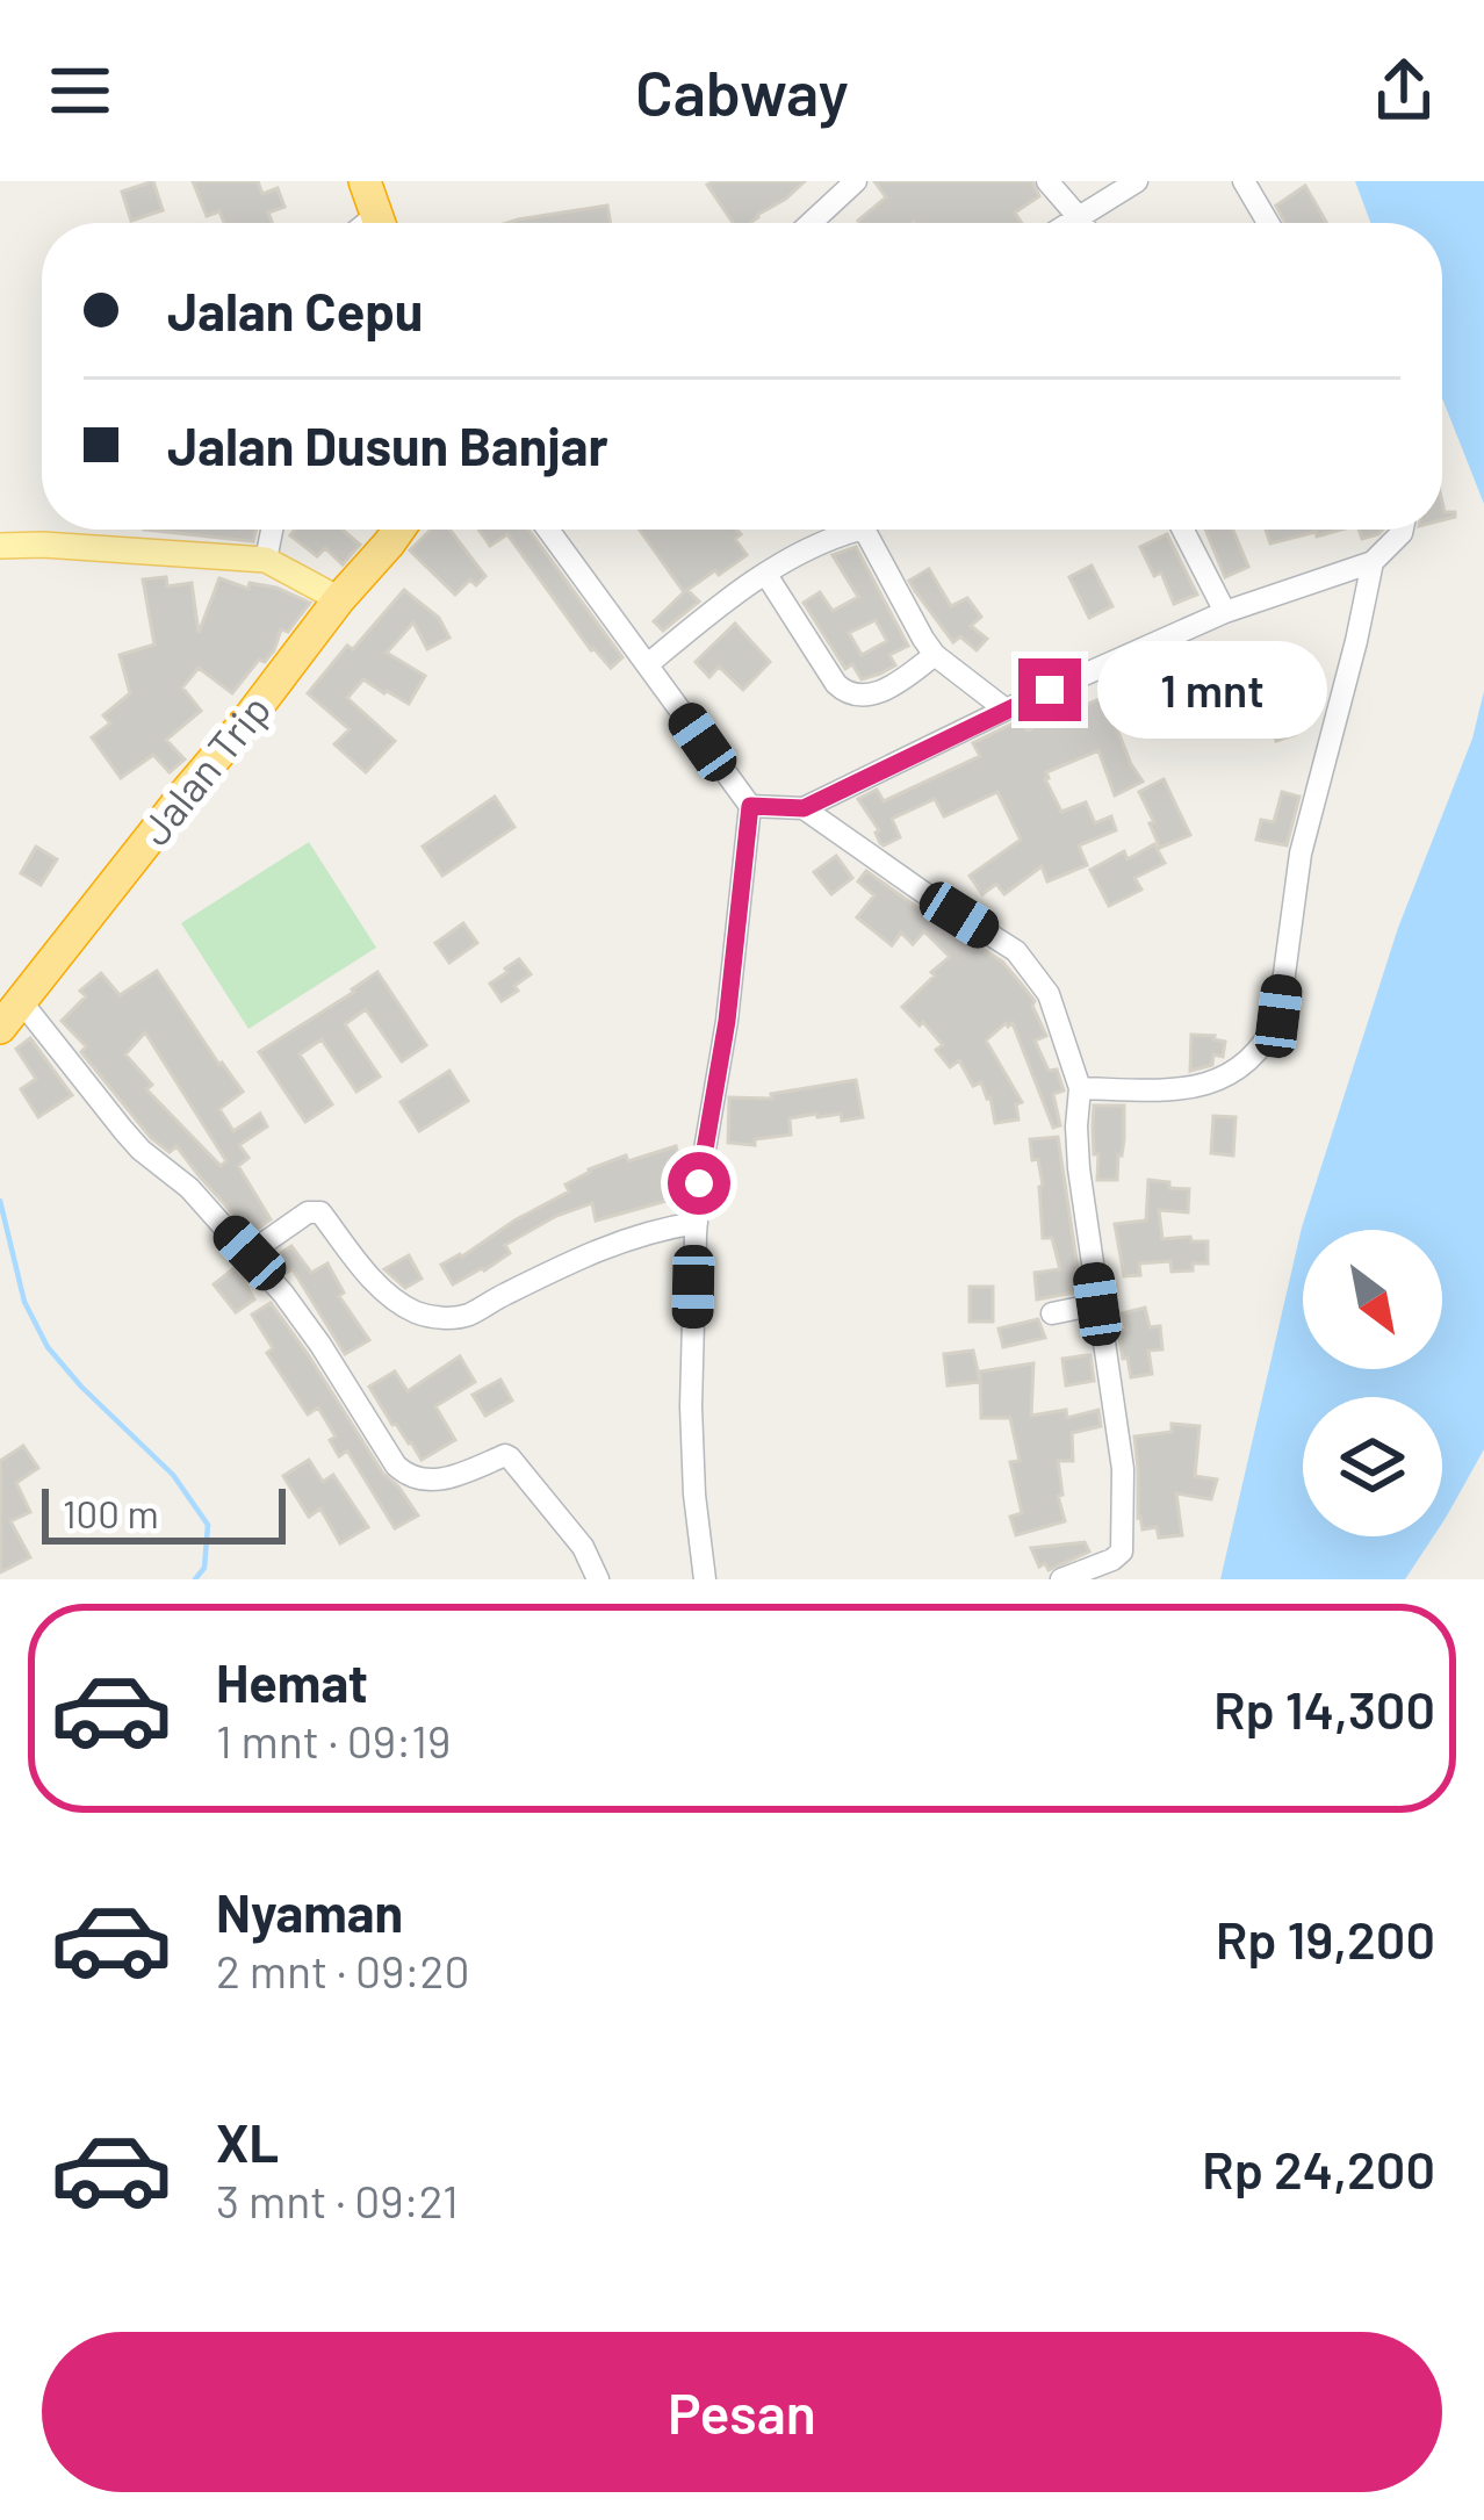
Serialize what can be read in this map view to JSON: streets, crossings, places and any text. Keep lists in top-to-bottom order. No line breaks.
{"streets":{"highway":["Jalan Trip"]},"scale_bar":"100 m","north":"bottom right","page":{"header":"Cabway","banner":["Jalan Cepu","Jalan Dusun Banjar"],"bubble":"1 mnt","scale":"100 m","list":[{"name":"Hemat","note":"1 mnt · 09:19","value":"Rp 14,300"},{"name":"Nyaman","note":"2 mnt · 09:20","value":"Rp 19,200"},{"name":"XL","note":"3 mnt · 09:21","value":"Rp 24,200"}],"buttons":"Pesan"}}
